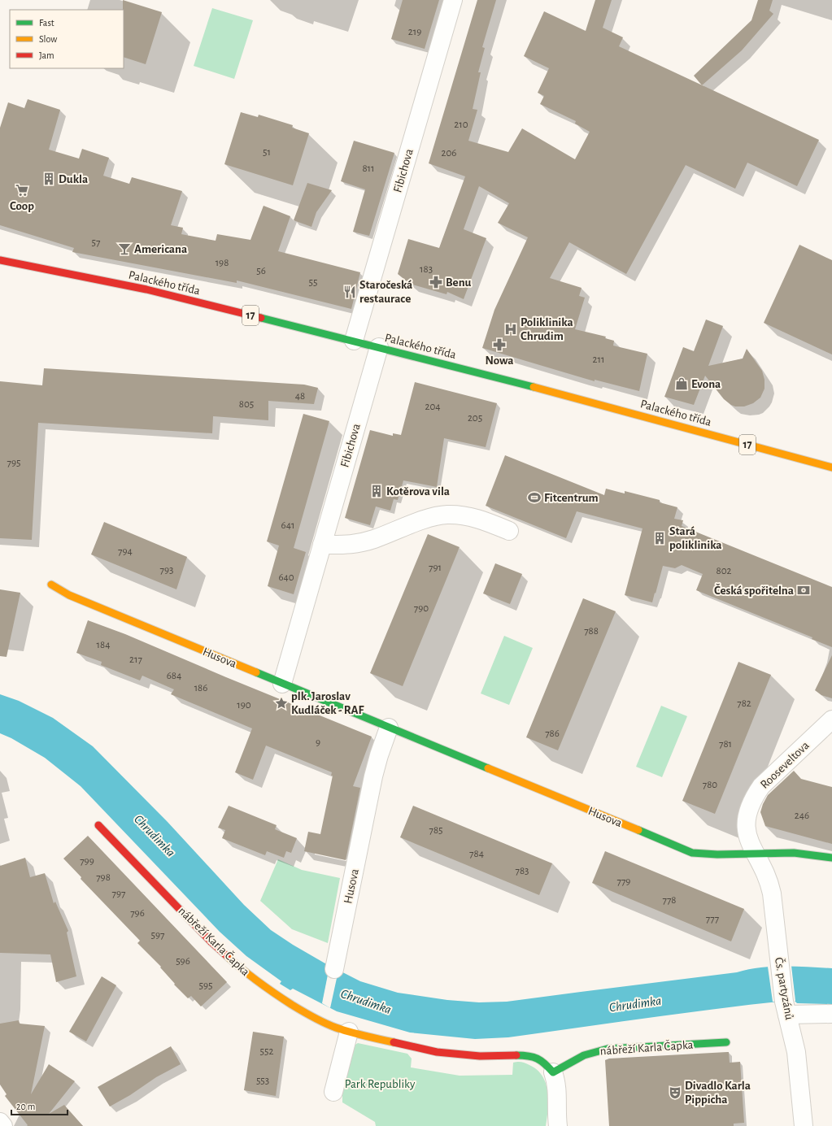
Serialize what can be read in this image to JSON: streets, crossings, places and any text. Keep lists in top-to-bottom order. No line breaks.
{"streets":{"street":["Fibichova","Palackého třída","17","Husova","Rooseveltova","nábřeží Karla Čapka","Čs. partyzánů"]},"crossings":[["Fibichova","Palackého třída"],["Fibichova","Husova"],["Husova","Rooseveltova"],["Husova","Čs. partyzánů"],["Rooseveltova","Čs. partyzánů"]],"water":["Chrudimka"],"parks":["Park Republiky"],"places":{"building":["Dukla","Kotěrova vila","Stará poliklinika"],"supermarket":["Coop"],"bar":["Americana"],"pharmacy":["Benu","Nowa"],"restaurant":["Staročeská restaurace"],"hospital":["Poliklinika Chrudim"],"shop":["Evona"],"sports":["Fitcentrum"],"bank":["Česká spořitelna"],"place":["plk. Jaroslav Kudláček - RAF"],"theatre":["Divadlo Karla Pippicha"]},"house_numbers":["219","210","51","206","811","57","198","183","56","55","211","48","805","204","205","795","641","794","791","793","802","640","790","788","184","217","684","186","782","190","786","9","781","780","246","785","784","799","783","798","779","797","778","796","777","597","596","595","552","553"],"legend":["Fast","Slow","Jam"],"scale_bar":"20 m"}
